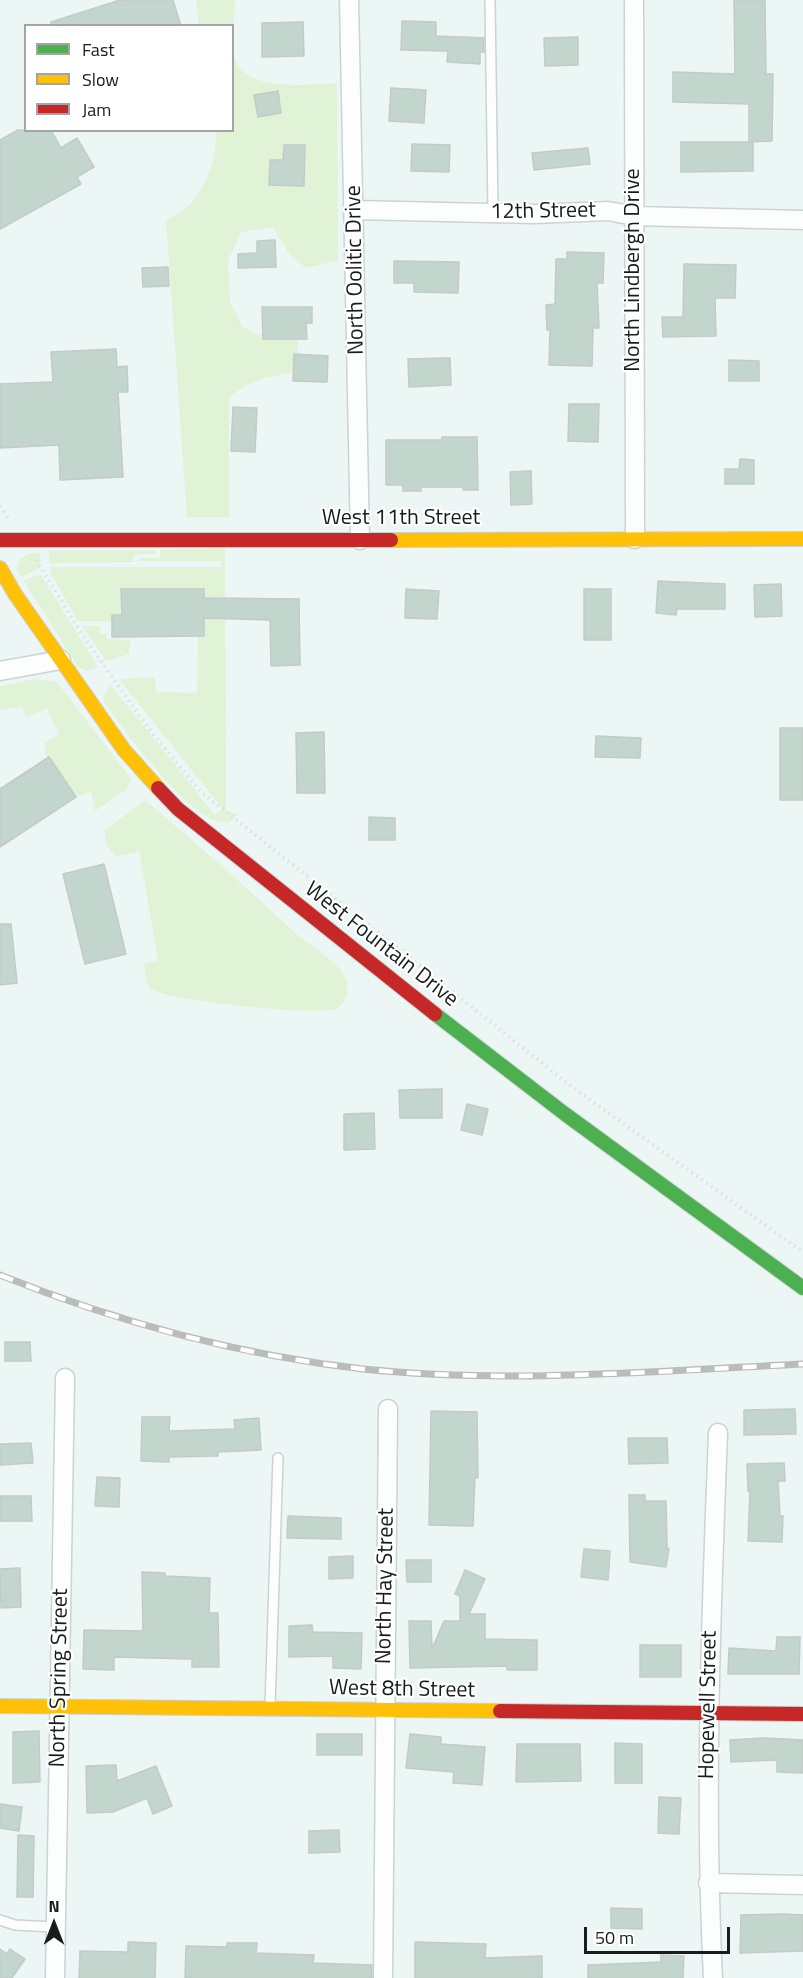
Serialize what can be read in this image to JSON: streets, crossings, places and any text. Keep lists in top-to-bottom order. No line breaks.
{"streets":{"street":["12th Street","North Oolitic Drive","North Lindbergh Drive","West 11th Street","West Fountain Drive","North Hay Street","North Spring Street","West 8th Street","Hopewell Street"]},"crossings":[["12th Street","North Oolitic Drive"],["12th Street","North Lindbergh Drive"],["North Oolitic Drive","West 11th Street"],["North Lindbergh Drive","West 11th Street"],["North Hay Street","West 8th Street"],["North Spring Street","West 8th Street"],["West 8th Street","Hopewell Street"]],"legend":["Fast","Slow","Jam"],"scale_bar":"50 m","north":"top"}
